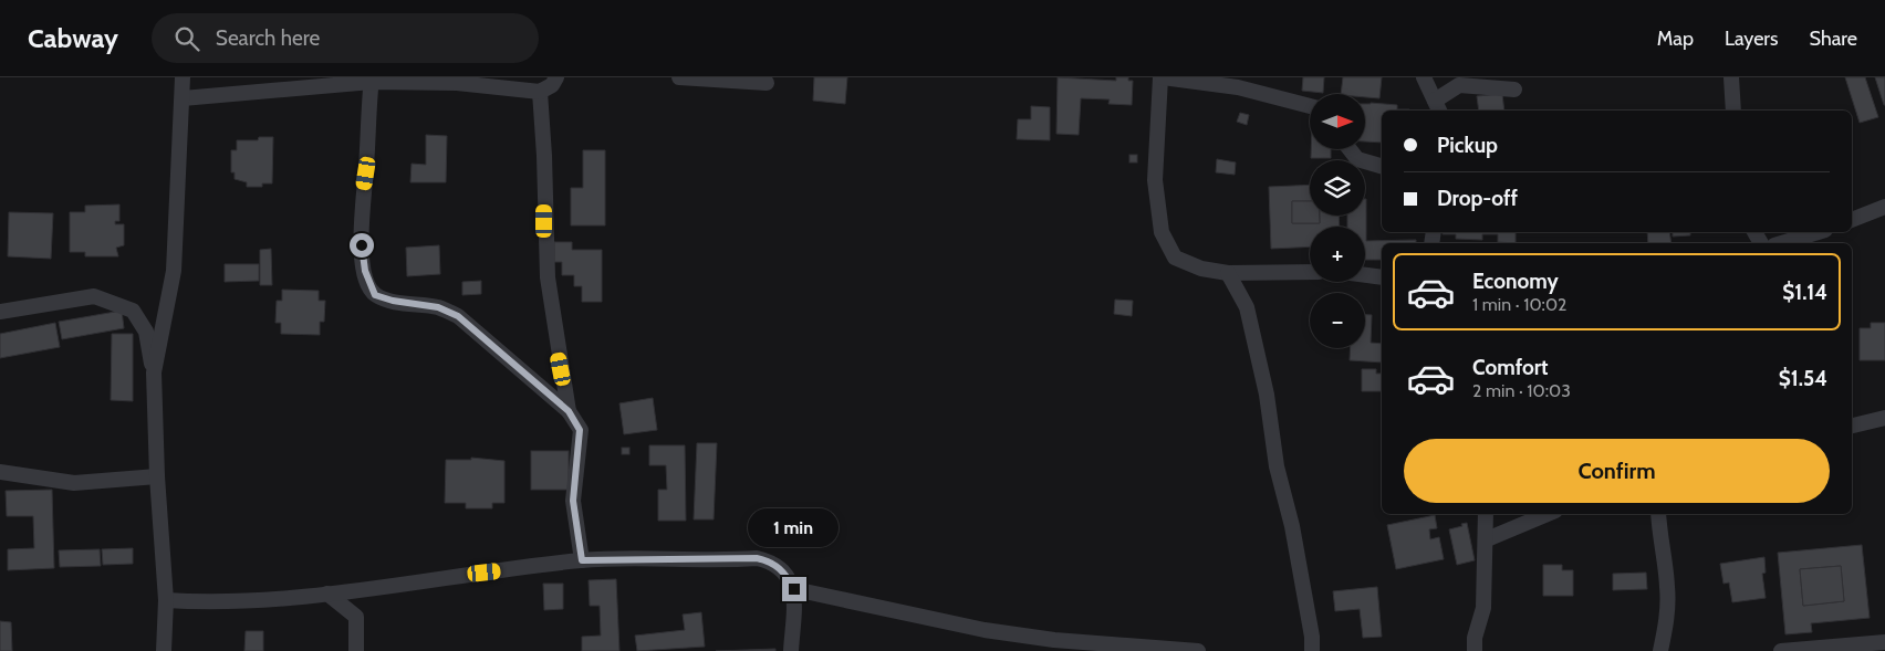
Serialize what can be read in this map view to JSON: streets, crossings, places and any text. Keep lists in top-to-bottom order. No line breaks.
{"north":"right","page":{"header":"Cabway","search":"Search here","nav":["Map","Layers","Share"],"map_buttons":["+","−"],"banner":["Pickup","Drop-off"],"list":[{"name":"Economy","note":"1 min · 10:02","value":"$1.14"},{"name":"Comfort","note":"2 min · 10:03","value":"$1.54"}],"buttons":"Confirm","bubble":"1 min"}}
